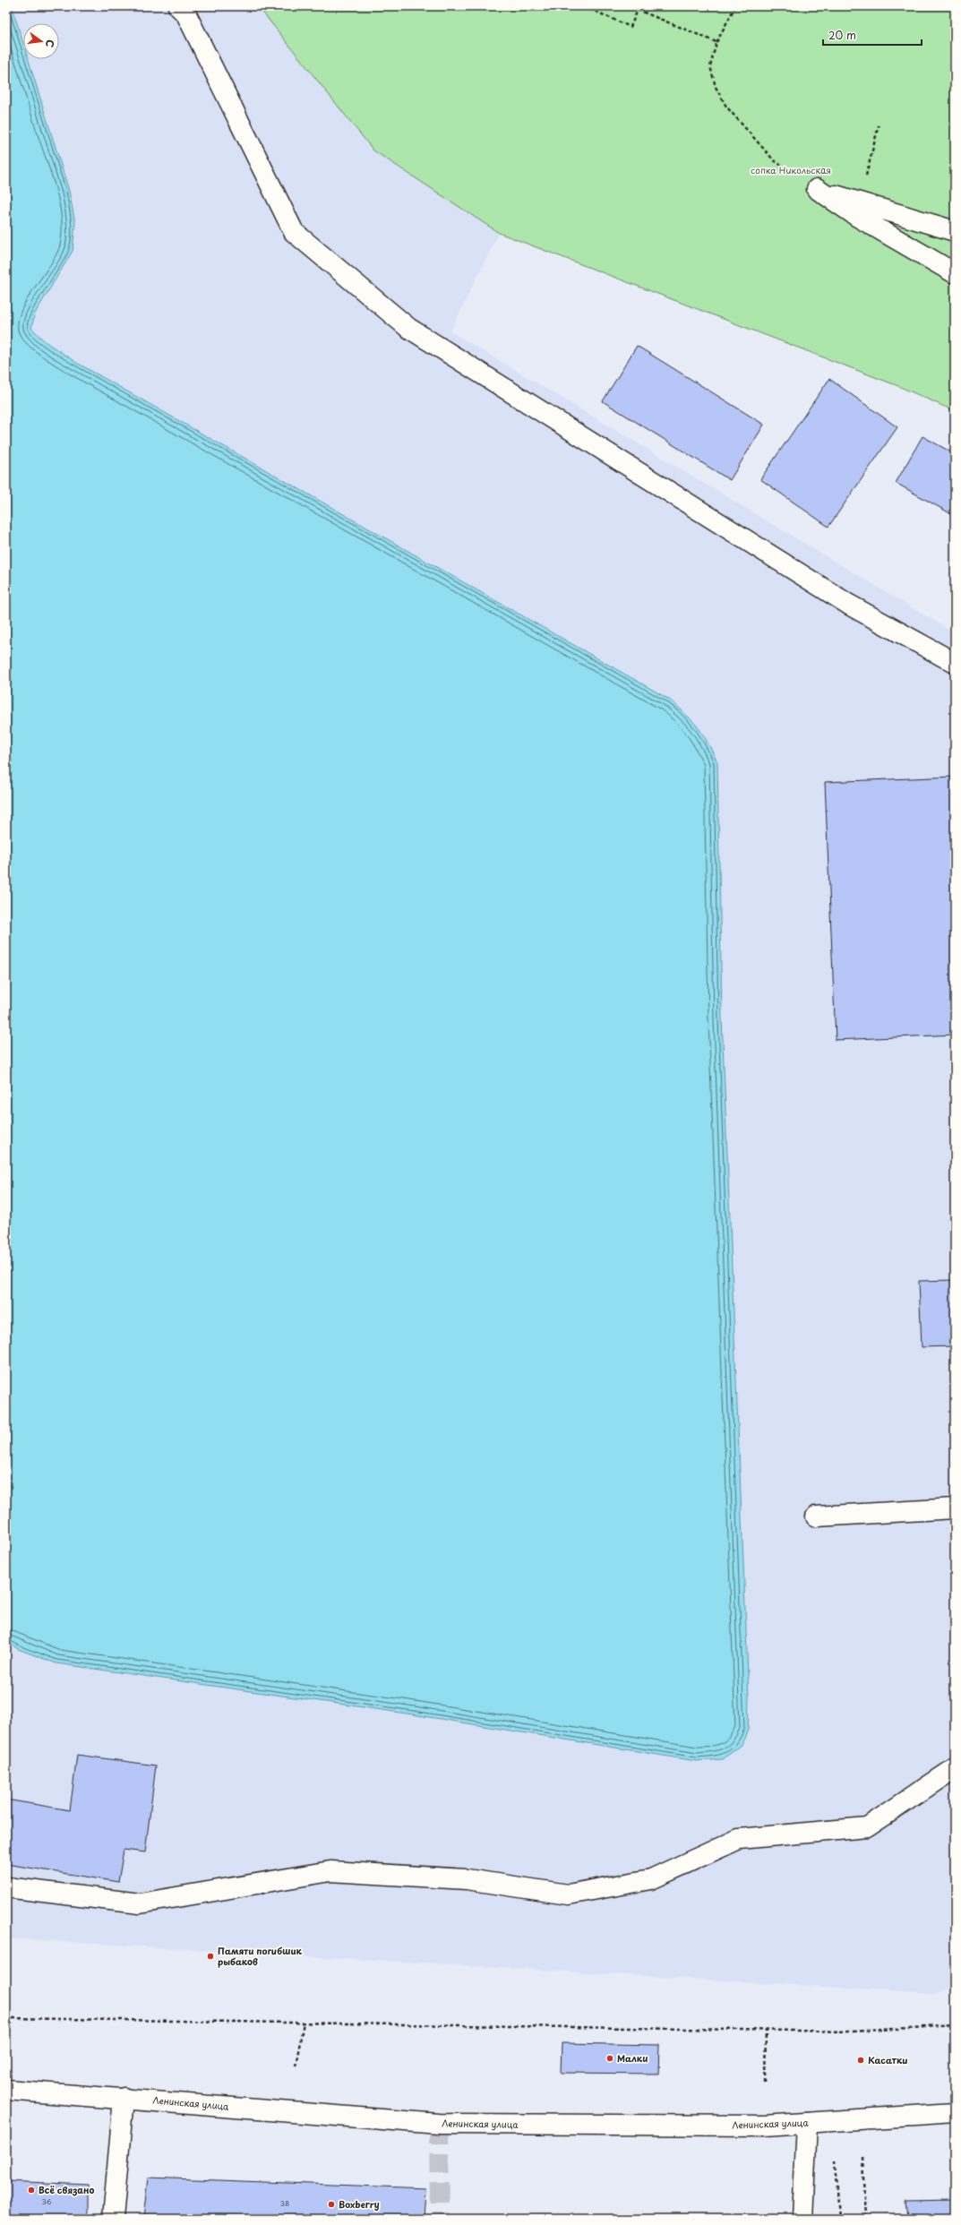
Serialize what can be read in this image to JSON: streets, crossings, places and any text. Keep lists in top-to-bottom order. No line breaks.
{"streets":{"street":["Ленинская улица"]},"parks":["сопка Никольская"],"places":["Памяти погибшик рыбаков","Малки","Касатки","Всё связано","Boxberry"],"house_numbers":["36","38"],"scale_bar":"20 m","north":"right"}
